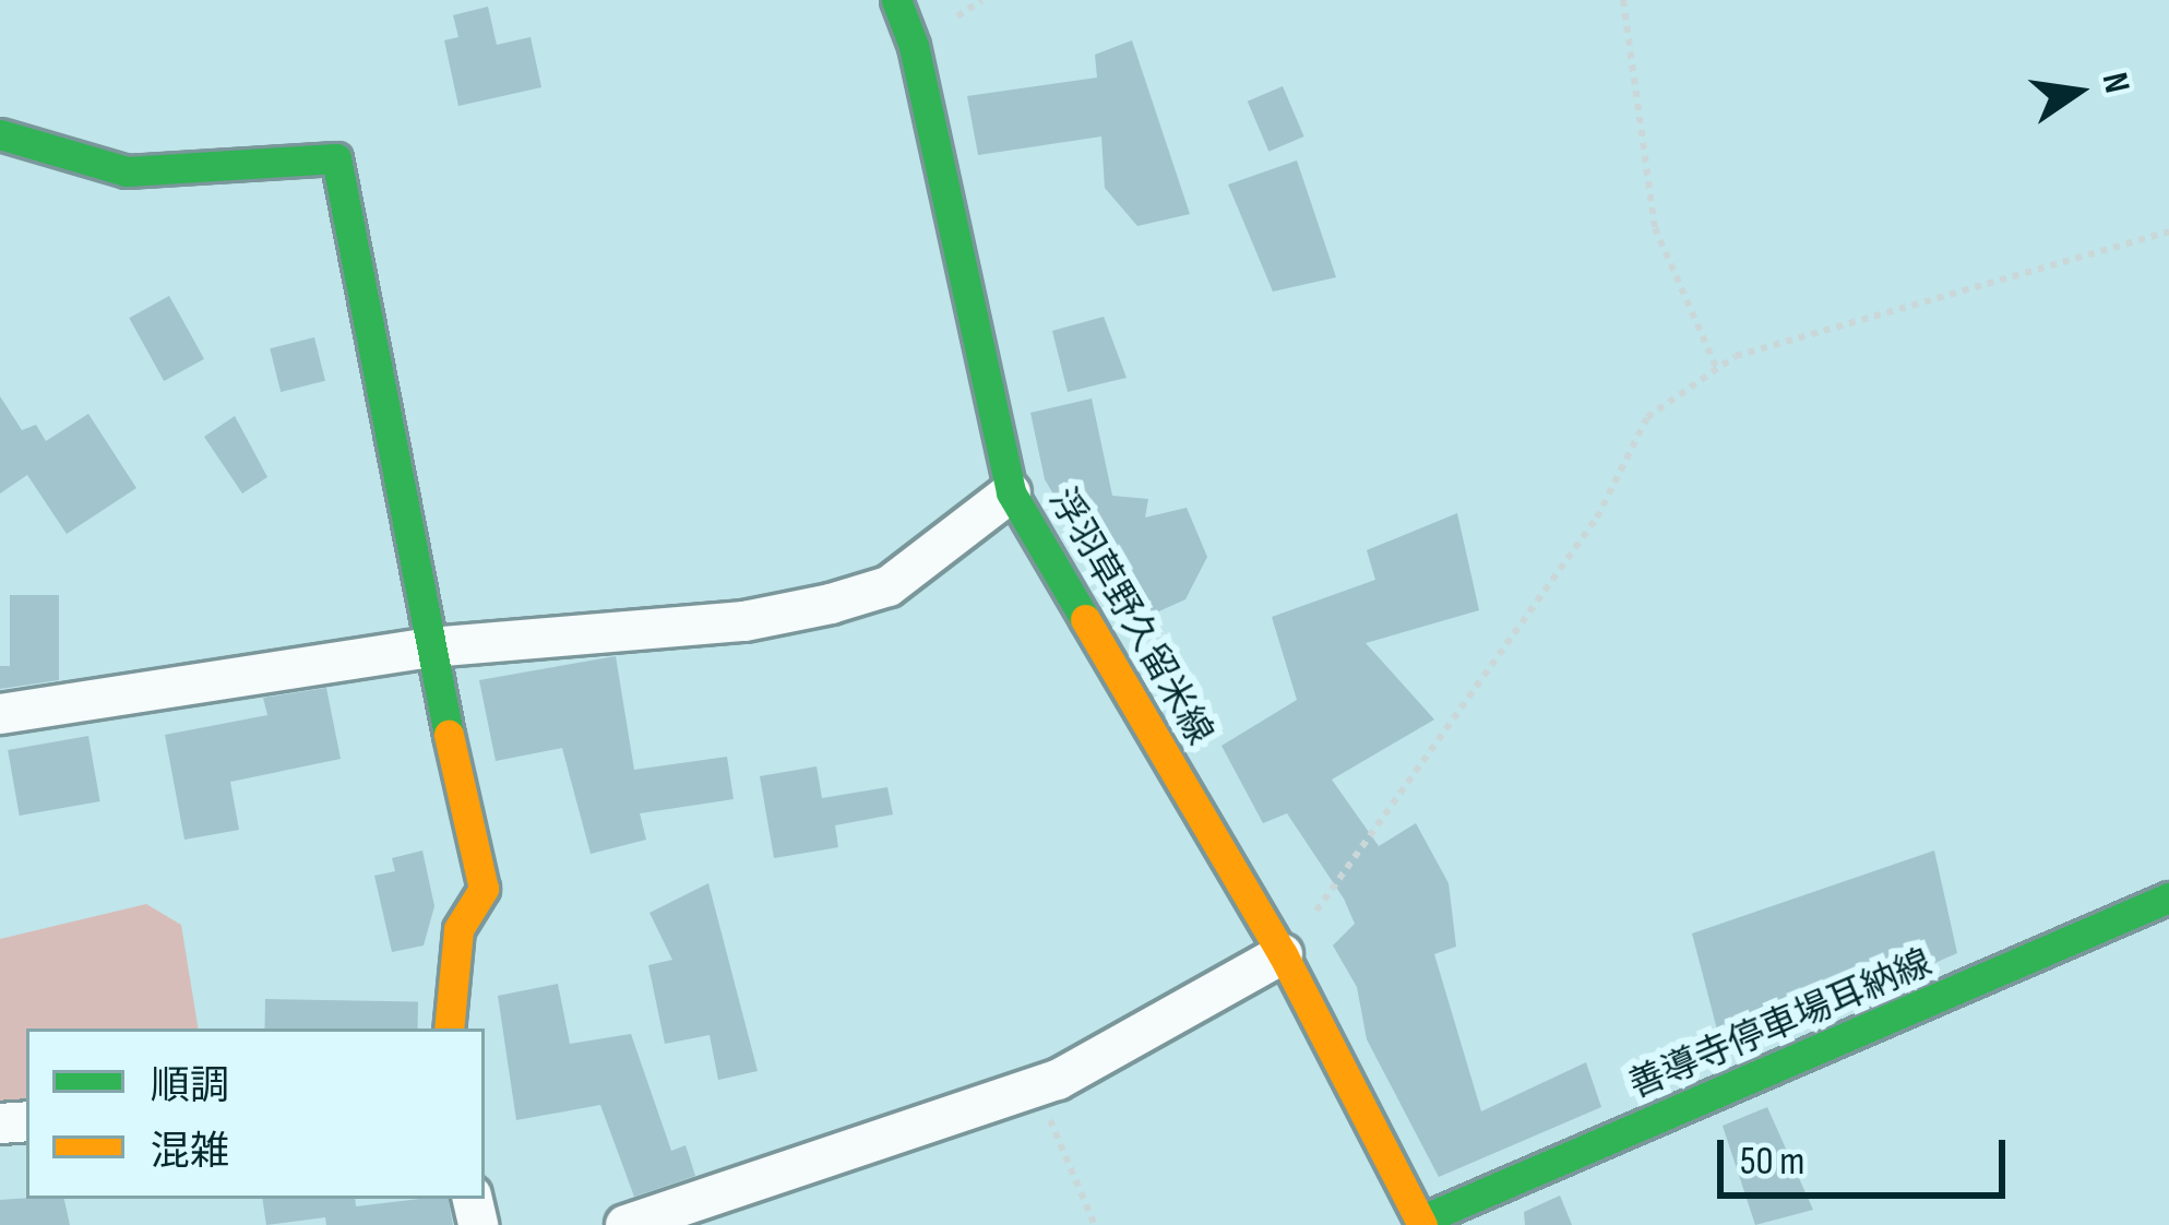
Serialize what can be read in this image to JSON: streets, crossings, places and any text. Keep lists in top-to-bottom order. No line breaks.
{"streets":{"main road":["浮羽草野久留米線","善導寺停車場耳納線"]},"crossings":[["浮羽草野久留米線","善導寺停車場耳納線"]],"legend":["順調","混雑"],"scale_bar":"50 m","north":"right"}
